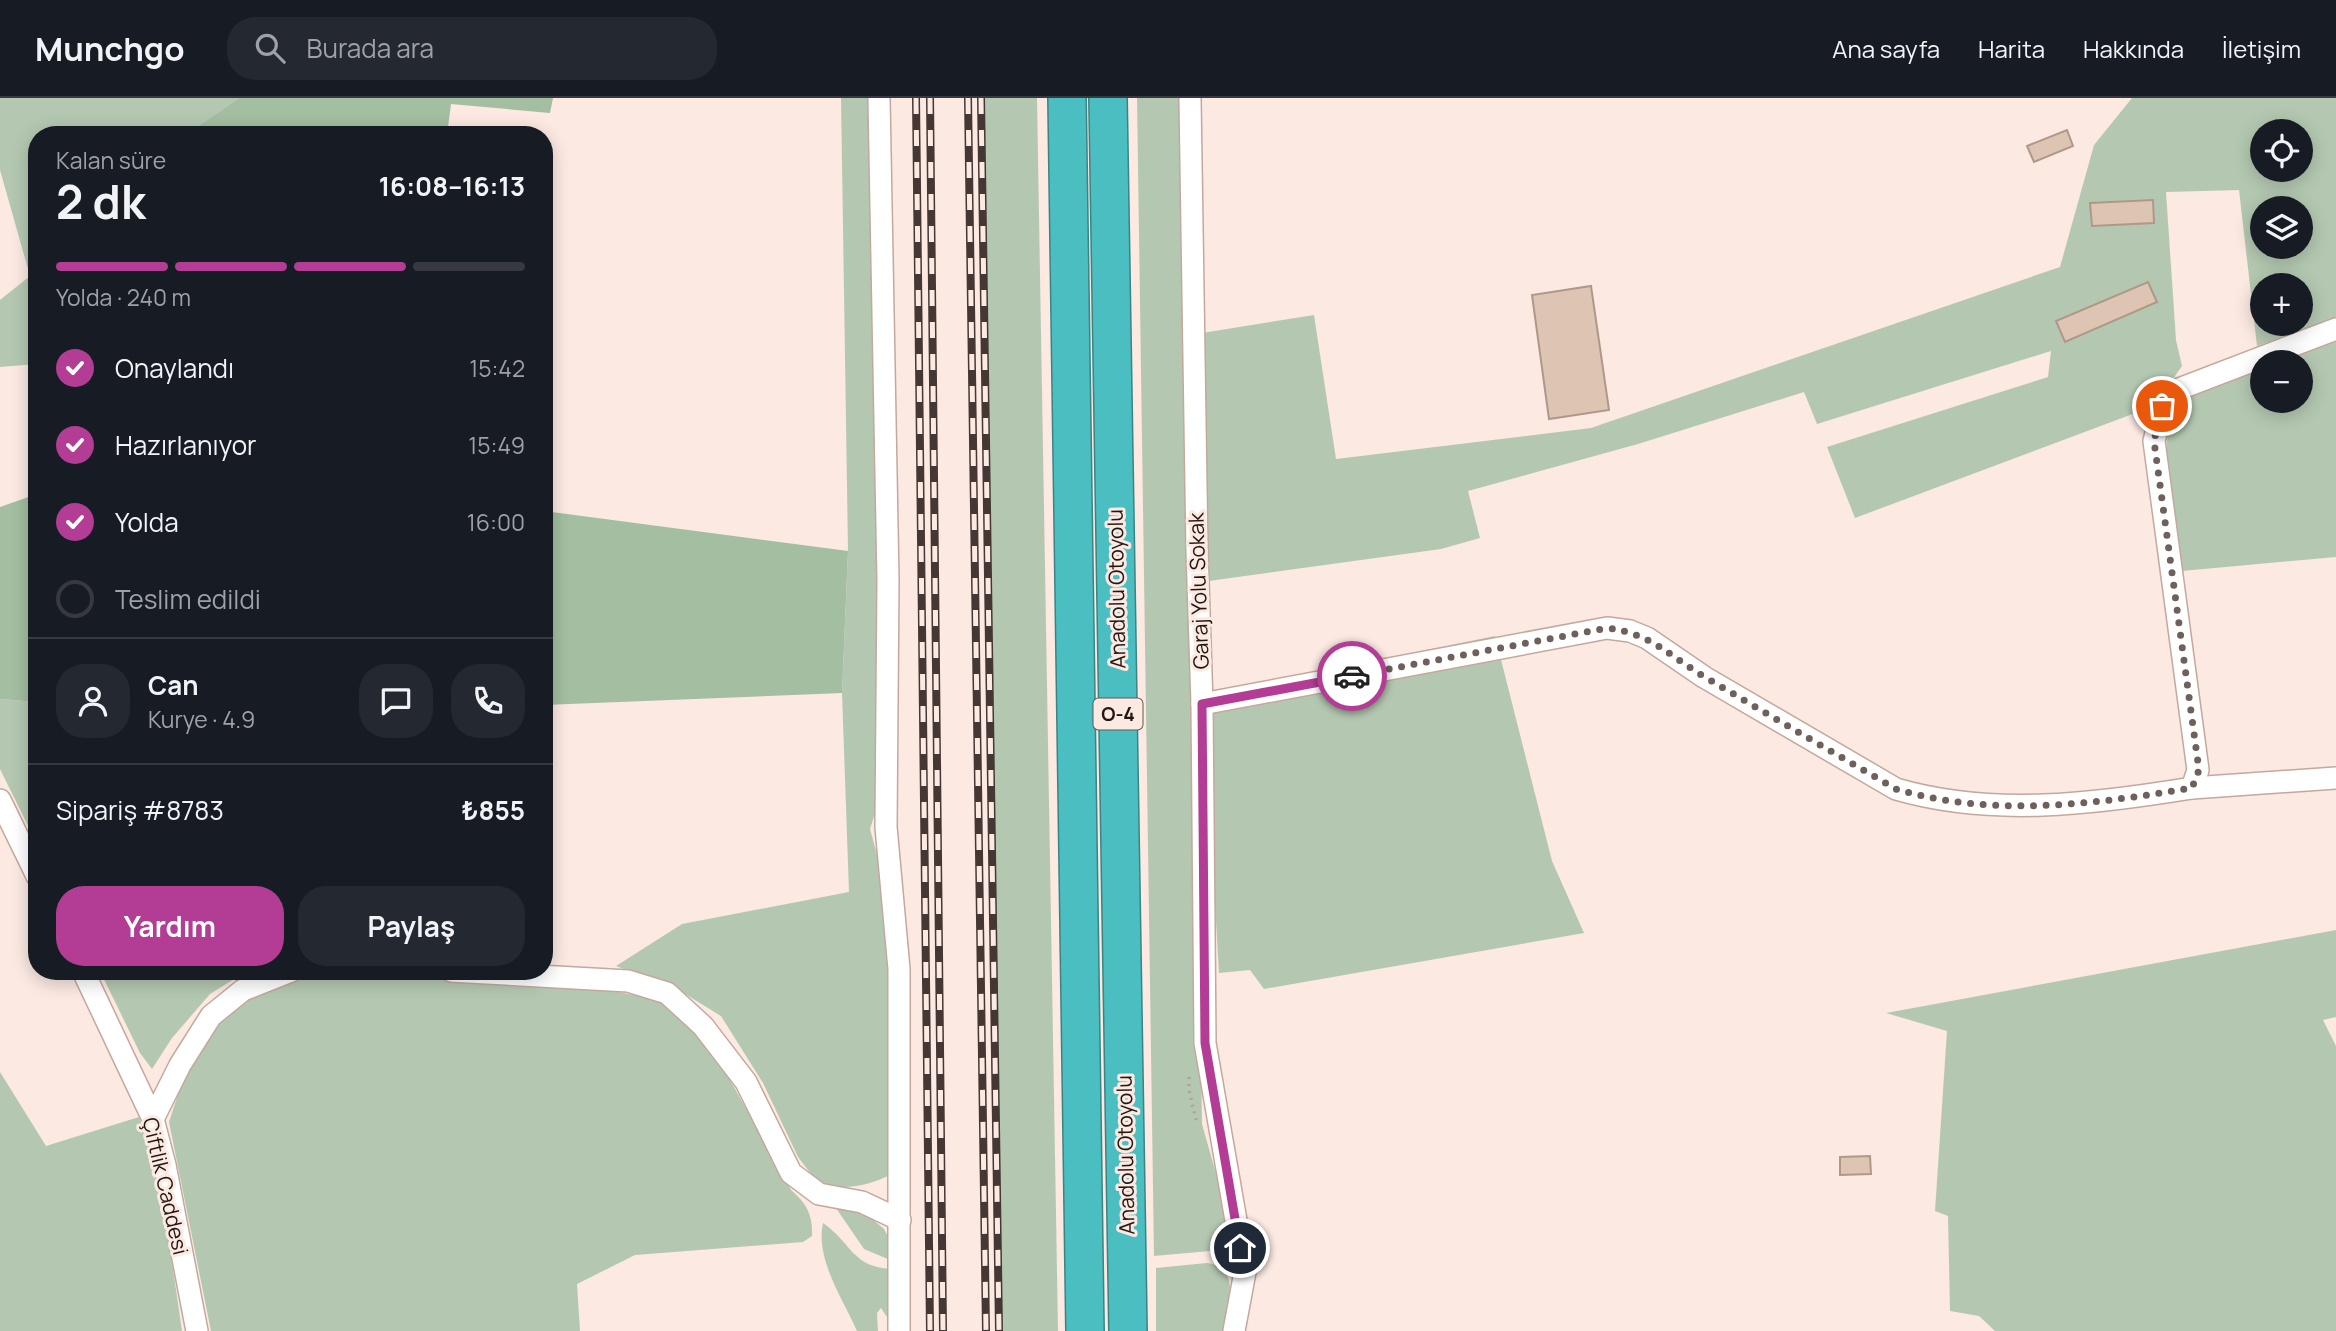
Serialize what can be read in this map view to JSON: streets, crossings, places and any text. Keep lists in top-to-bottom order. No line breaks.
{"streets":{"highway":["Anadolu Otoyolu","O-4"],"street":["Garaj Yolu Sokak","Çiftlik Caddesi"]},"page":{"header":"Munchgo","search":"Burada ara","nav":["Ana sayfa","Harita","Hakkında","İletişim"],"map_buttons":["+","−"],"heading":["2 dk","Kalan süre","16:08–16:13"],"panel":["Can","Kurye · 4.9","Sipariş #8783","₺855"],"bar":"Yolda · 240 m","list":[["Onaylandı","15:42"],["Hazırlanıyor","15:49"],["Yolda","16:00"],"Teslim edildi"],"buttons":["Yardım","Paylaş"]}}
